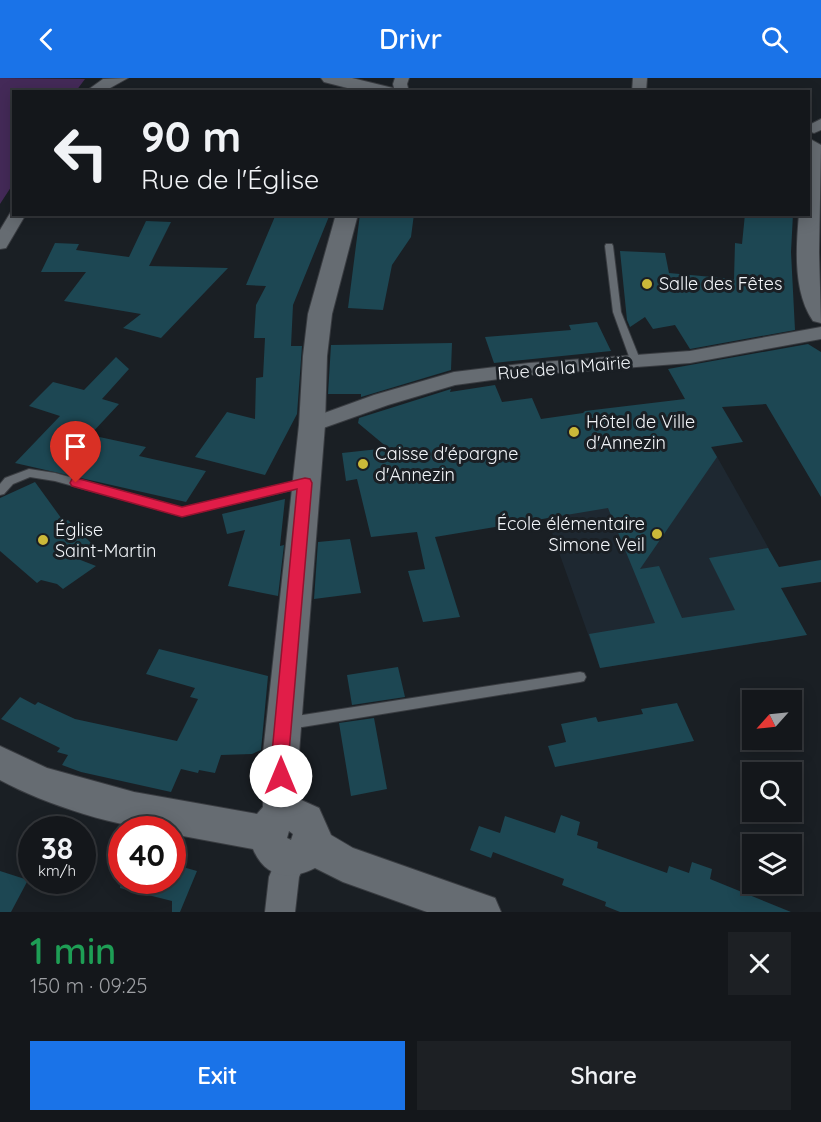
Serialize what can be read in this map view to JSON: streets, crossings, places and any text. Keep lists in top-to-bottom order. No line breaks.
{"streets":{"street":["Rue de la Mairie"]},"places":["Salle des Fêtes","Hôtel de Ville d'Annezin","Caisse d'épargne d'Annezin","École élémentaire Simone Veil","Église Saint-Martin"],"north":"bottom left","page":{"header":"Drivr","turn":["90 m","Rue de l'Église"],"speed":"38 km/h","limit":"40","heading":["1 min","150 m · 09:25"],"buttons":["Exit","Share"]}}
